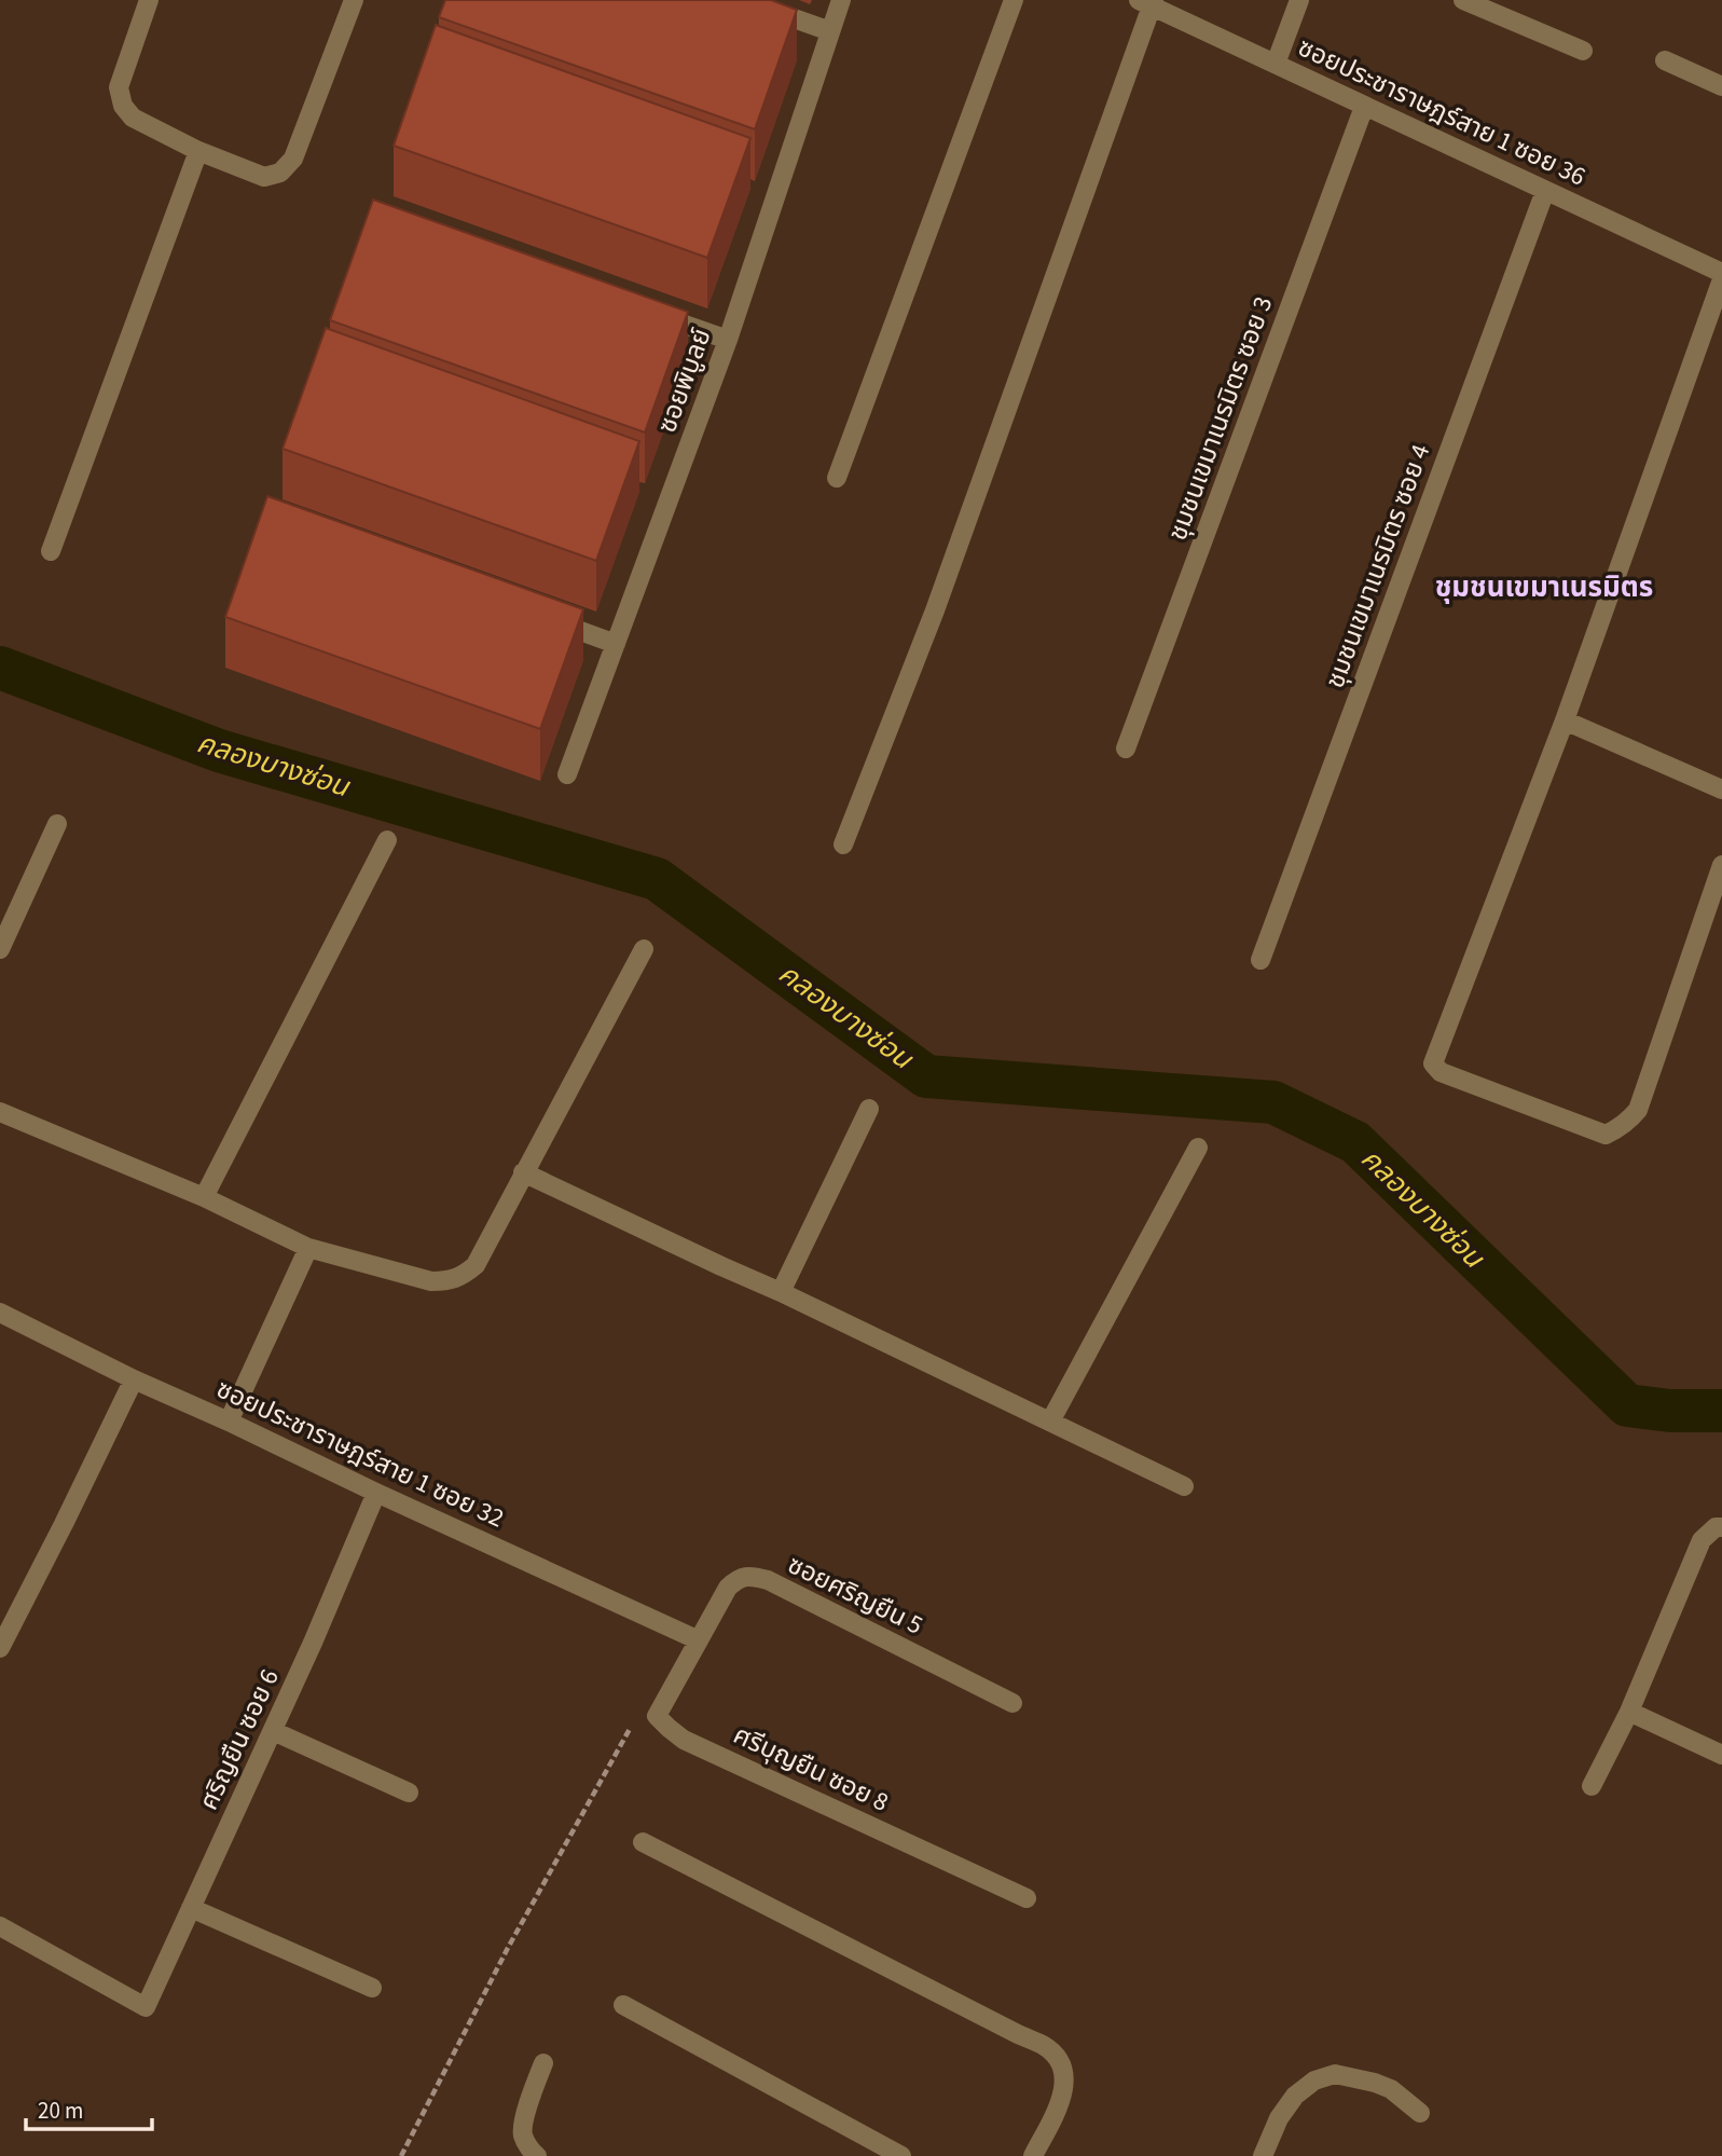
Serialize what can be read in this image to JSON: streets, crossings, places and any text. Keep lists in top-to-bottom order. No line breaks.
{"streets":{"street":["ซอยประชาราษฎร์สาย 1 ซอย 36","ซอยพิบูลย์","ชุมชนเขมาเนรมิตร ซอย 3","ชุมชนเขมาเนรมิตร ซอย 4","ซอยประชาราษฎร์สาย 1 ซอย 32","ซอยศริญยืน 5","ศริญยืน ซอย 6","ศรีบุญยืน ซอย 8"]},"crossings":[["ซอยประชาราษฎร์สาย 1 ซอย 36","ชุมชนเขมาเนรมิตร ซอย 3"],["ซอยประชาราษฎร์สาย 1 ซอย 36","ชุมชนเขมาเนรมิตร ซอย 4"],["ซอยประชาราษฎร์สาย 1 ซอย 32","ซอยศริญยืน 5"],["ซอยประชาราษฎร์สาย 1 ซอย 32","ศริญยืน ซอย 6"]],"districts":["ชุมชนเขมาเนรมิตร"],"water":["คลองบางซ่อน"],"scale_bar":"20 m"}
